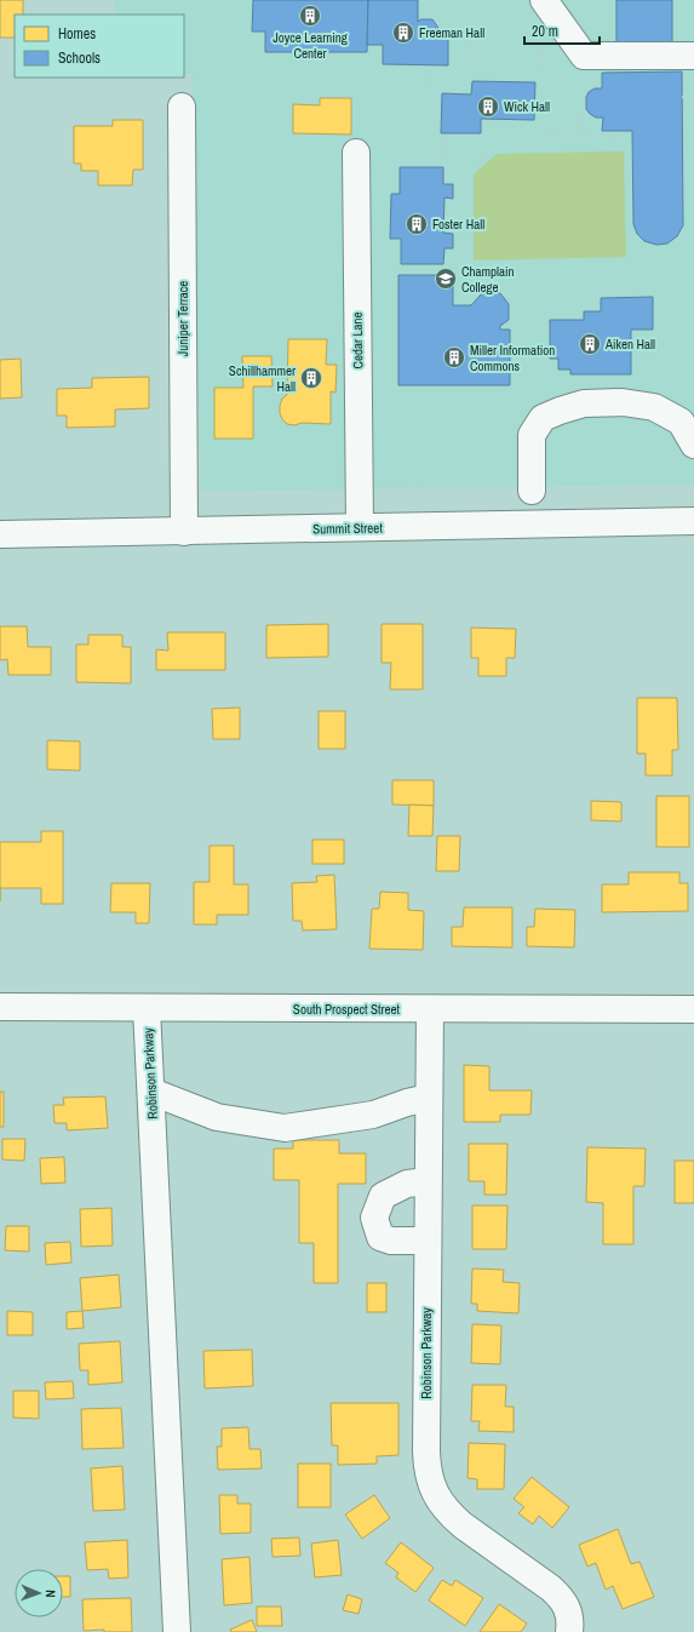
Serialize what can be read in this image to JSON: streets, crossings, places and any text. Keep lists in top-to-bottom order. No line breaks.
{"streets":{"street":["Juniper Terrace","Cedar Lane","Summit Street","South Prospect Street","Robinson Parkway"]},"crossings":[["Juniper Terrace","Summit Street"],["Cedar Lane","Summit Street"],["South Prospect Street","Robinson Parkway"]],"places":{"building":["Joyce Learning Center","Freeman Hall","Wick Hall","Foster Hall","Aiken Hall","Miller Information Commons","Schillhammer Hall"],"school or university":["Champlain College"]},"legend":["Homes","Schools"],"scale_bar":"20 m","north":"right"}
